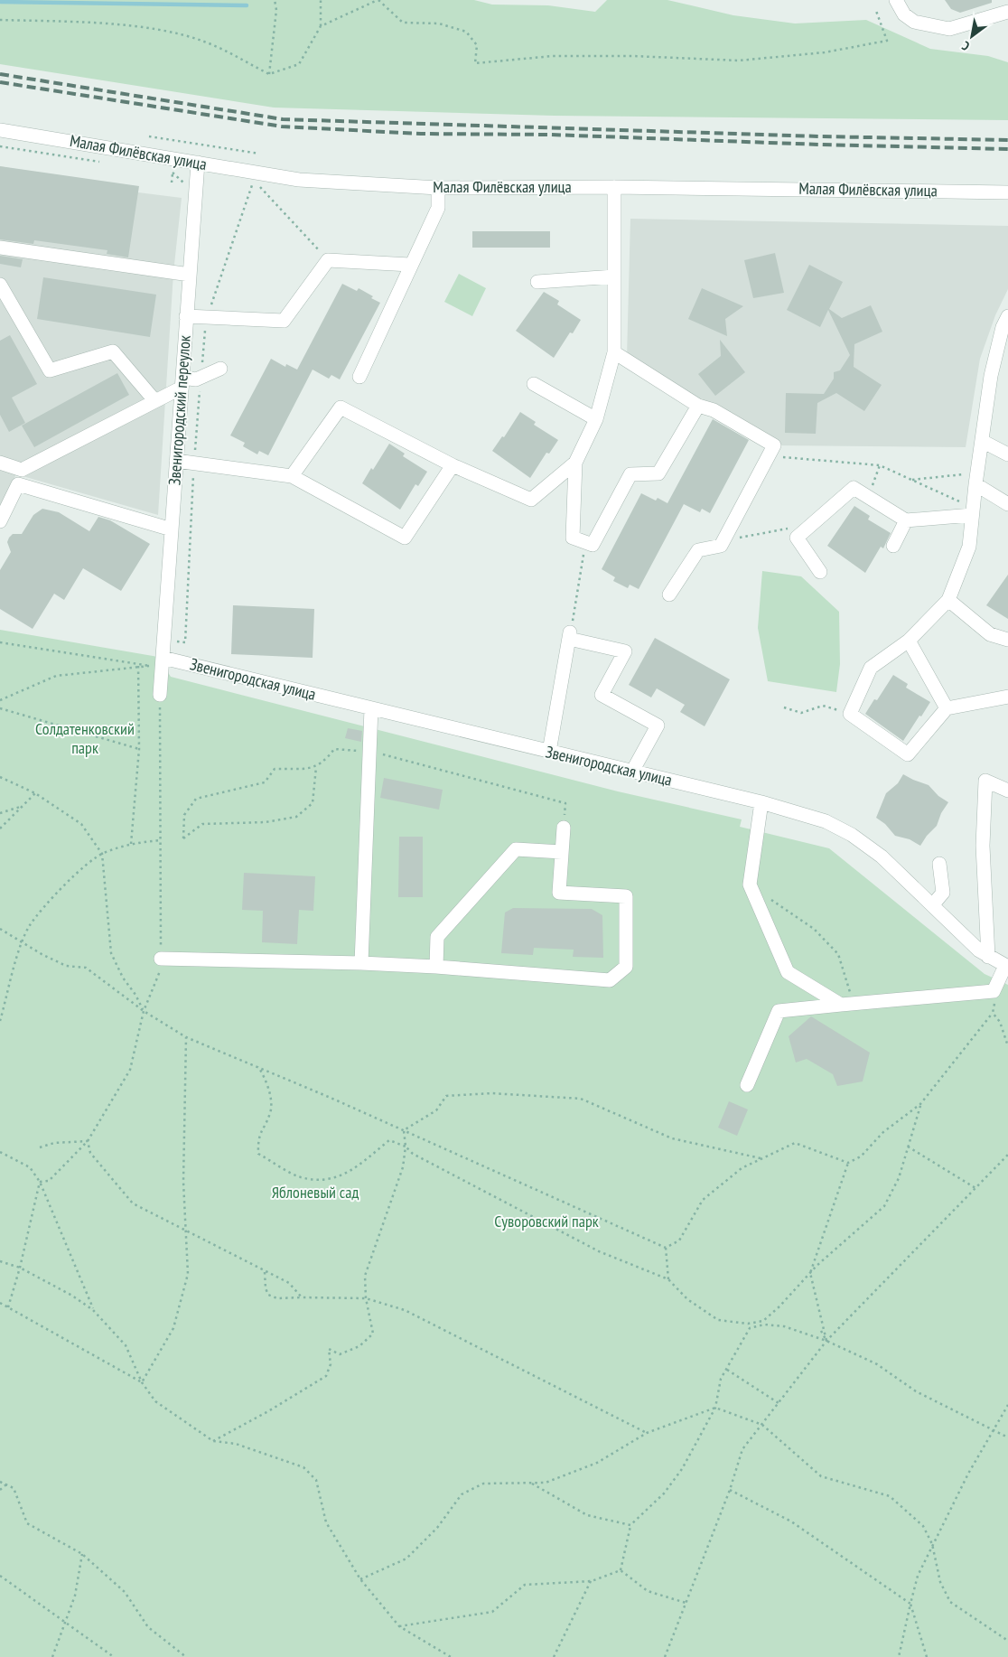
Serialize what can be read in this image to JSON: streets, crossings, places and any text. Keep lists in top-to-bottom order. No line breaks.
{"streets":{"street":["Малая Филёвская улица","Звенигородский переулок","Звенигородская улица"]},"crossings":[["Малая Филёвская улица","Звенигородский переулок"],["Звенигородский переулок","Звенигородская улица"]],"parks":["Солдатенковский парк","Яблоневый сад","Суворовский парк"],"north":"bottom left"}
